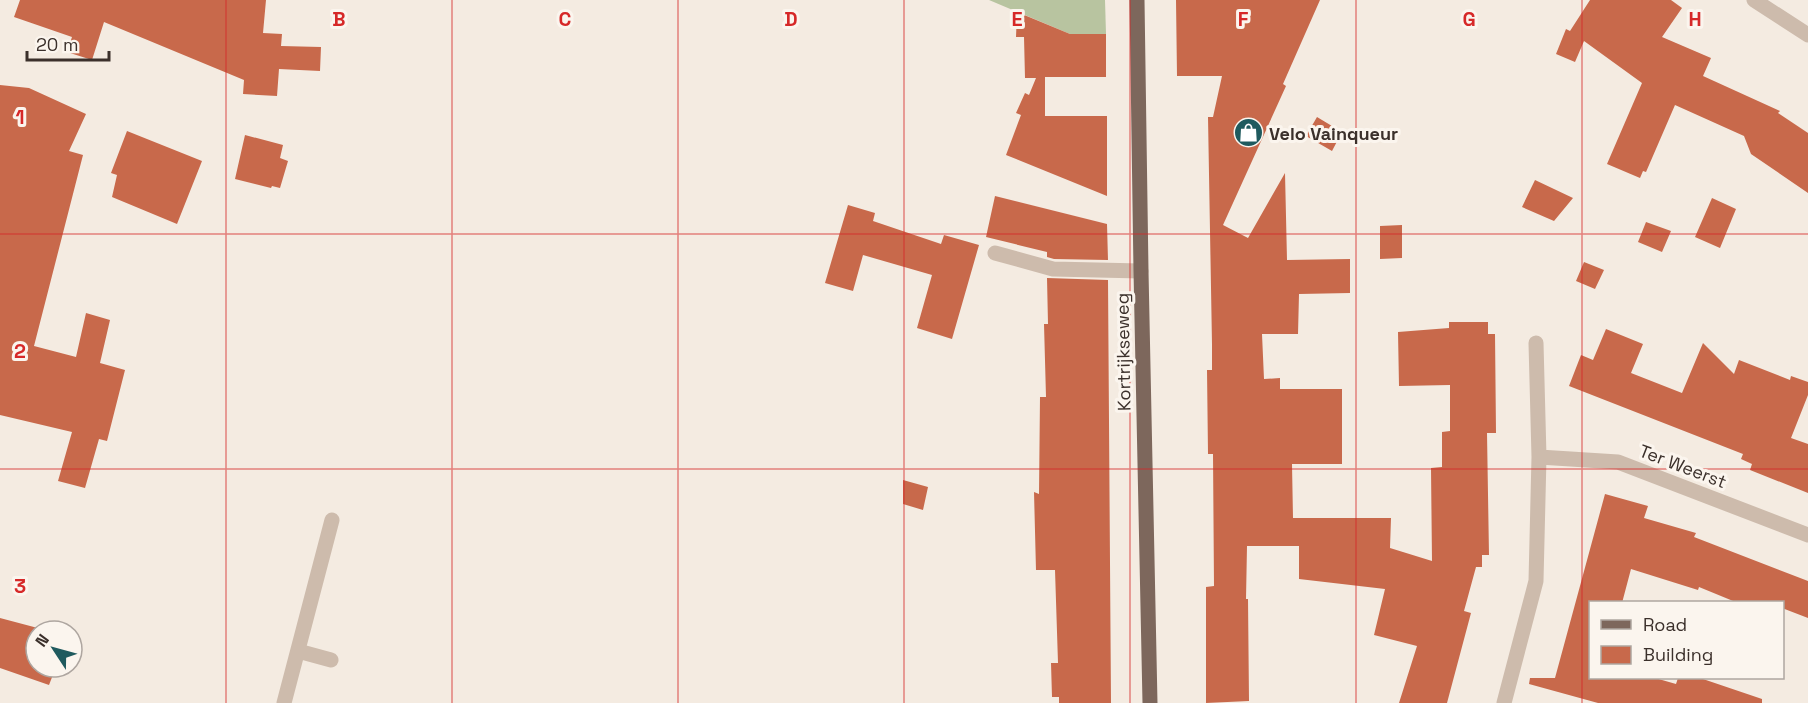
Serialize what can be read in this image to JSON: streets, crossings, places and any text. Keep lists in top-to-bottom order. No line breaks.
{"streets":{"main road":["Kortrijkseweg"],"street":["Ter Weerst"]},"places":{"shop":["Velo Vainqueur"]},"legend":["Road","Building"],"scale_bar":"20 m","north":"top left","grid":{"columns":["B","C","D","E","F","G","H"],"rows":["1","2","3"]}}
